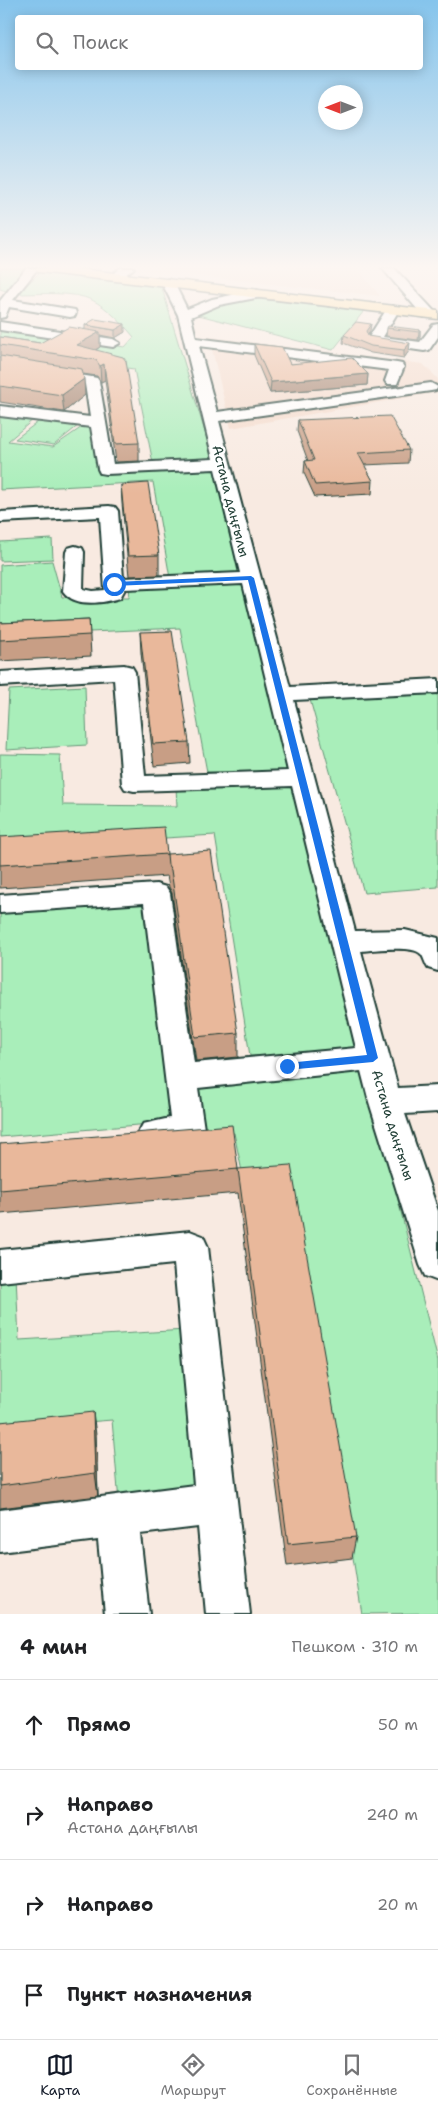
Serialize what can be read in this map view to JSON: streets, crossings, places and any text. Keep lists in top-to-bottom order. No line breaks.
{"streets":{"street":["Астана даңғылы"]},"north":"left","page":{"search":"Поиск","heading":["4 мин","Пешком · 310 m"],"list":[["Прямо","50 m"],["Направо","Астана даңғылы","240 m"],["Направо","20 m"],"Пункт назначения"],"nav":["Карта","Маршрут","Сохранённые"]}}
